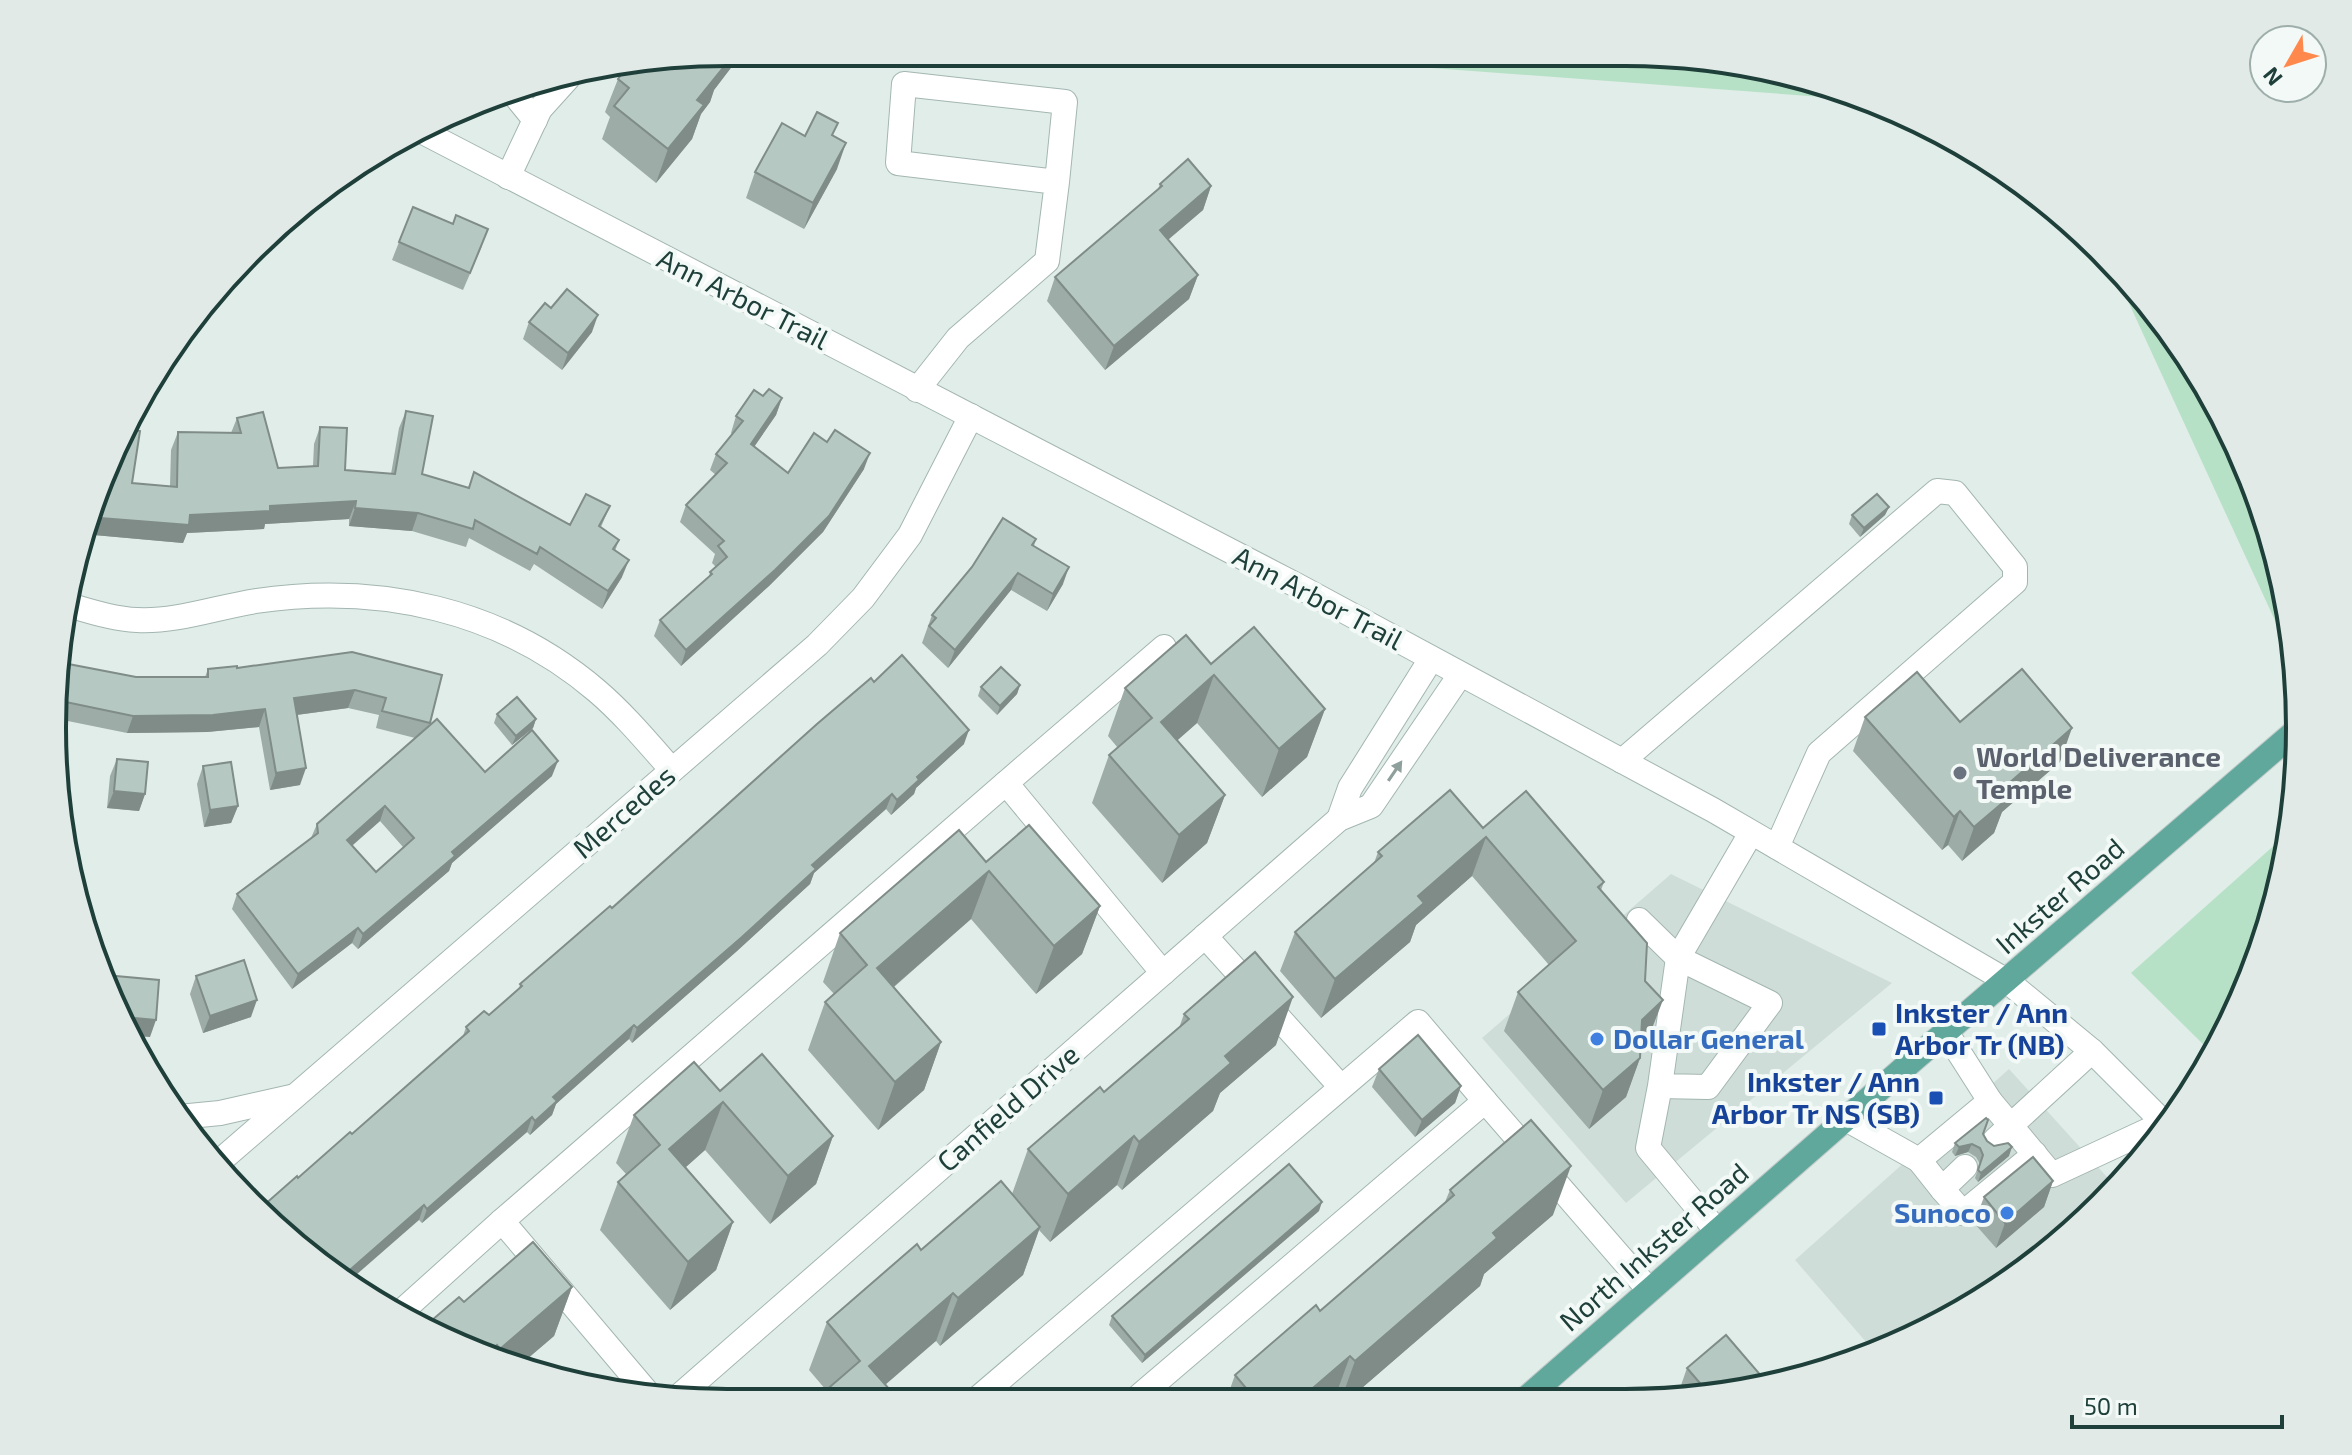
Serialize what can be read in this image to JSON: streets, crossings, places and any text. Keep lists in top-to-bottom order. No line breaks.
{"streets":{"main road":["Inkster Road","North Inkster Road"],"street":["Ann Arbor Trail","Mercedes","Canfield Drive"]},"crossings":[["Ann Arbor Trail","Mercedes"],["Ann Arbor Trail","Inkster Road"],["Ann Arbor Trail","Canfield Drive"],["Ann Arbor Trail","North Inkster Road"],["Inkster Road","North Inkster Road"]],"places":{"other":["World Deliverance Temple","Dollar General","Sunoco"],"transit":["Inkster / Ann Arbor Tr (NB)","Inkster / Ann Arbor Tr NS (SB)"]},"scale_bar":"50 m","north":"bottom left"}
